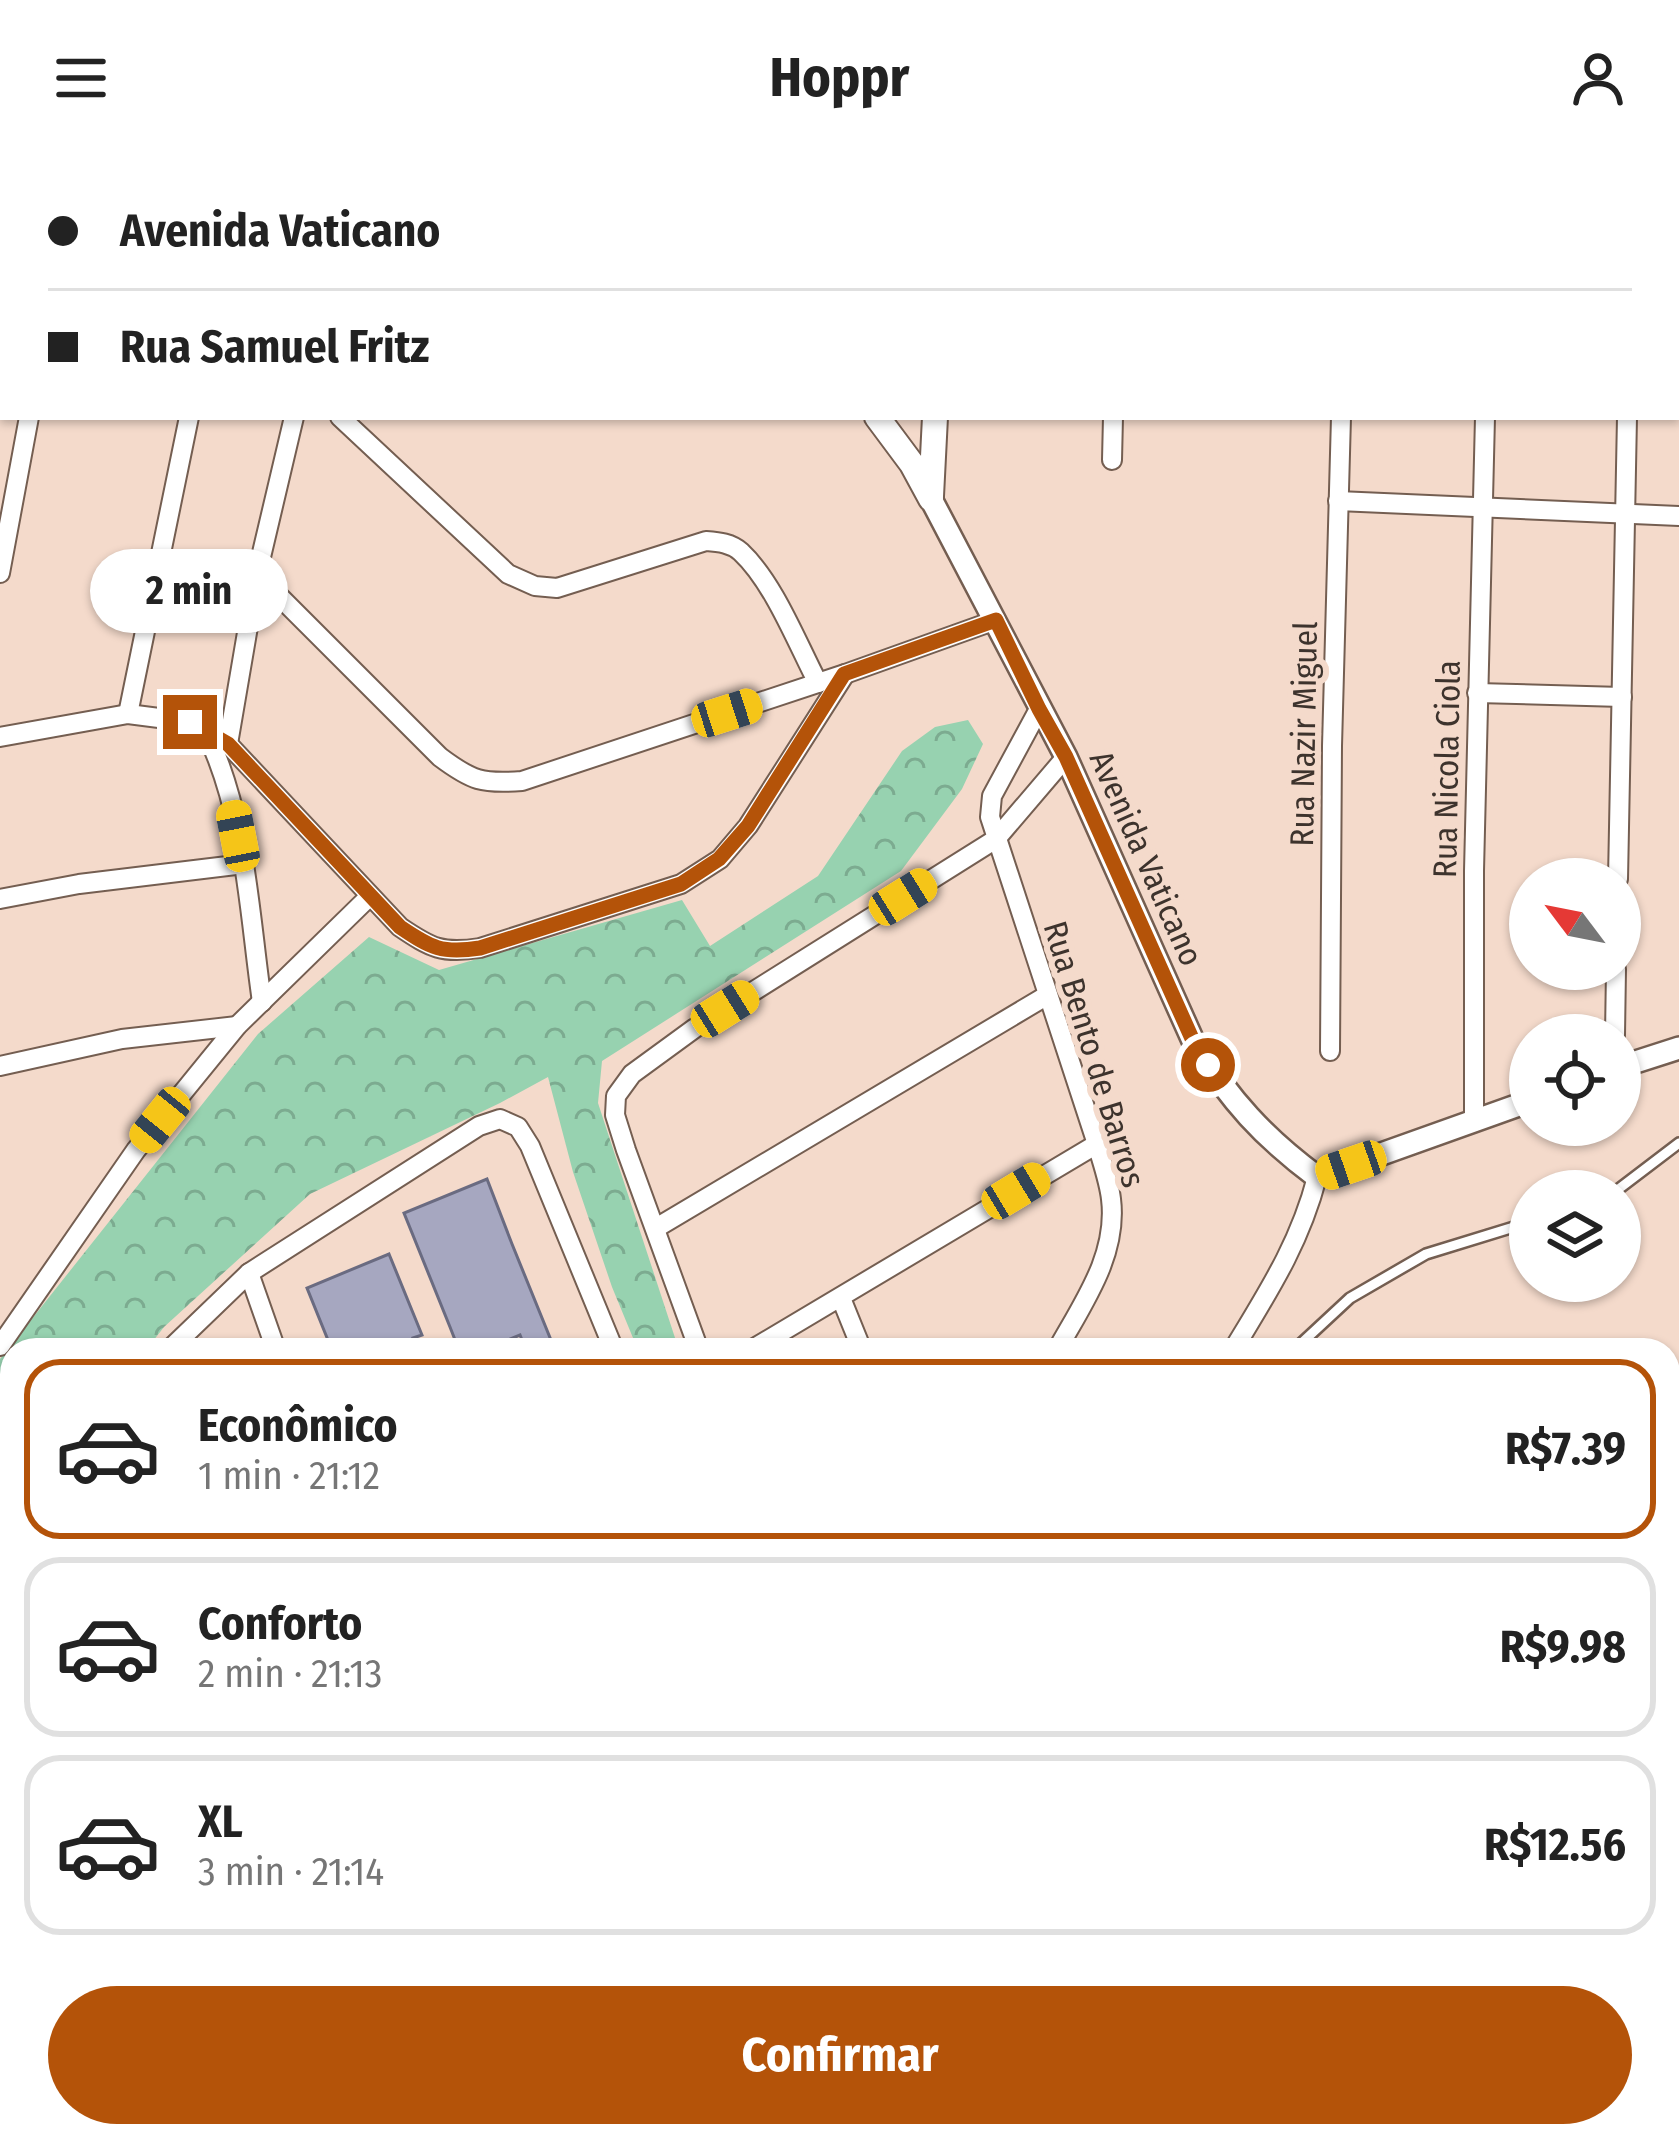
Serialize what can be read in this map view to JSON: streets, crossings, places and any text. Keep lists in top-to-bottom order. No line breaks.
{"streets":{"main road":["Avenida Vaticano"],"street":["Rua Nazir Miguel","Rua Nicola Ciola","Rua Bento de Barros"]},"crossings":[["Avenida Vaticano","Rua Bento de Barros"]],"north":"top left","page":{"header":"Hoppr","banner":["Avenida Vaticano","Rua Samuel Fritz"],"bubble":"2 min","list":[{"name":"Econômico","note":"1 min · 21:12","value":"R$7.39"},{"name":"Conforto","note":"2 min · 21:13","value":"R$9.98"},{"name":"XL","note":"3 min · 21:14","value":"R$12.56"}],"buttons":"Confirmar"}}
